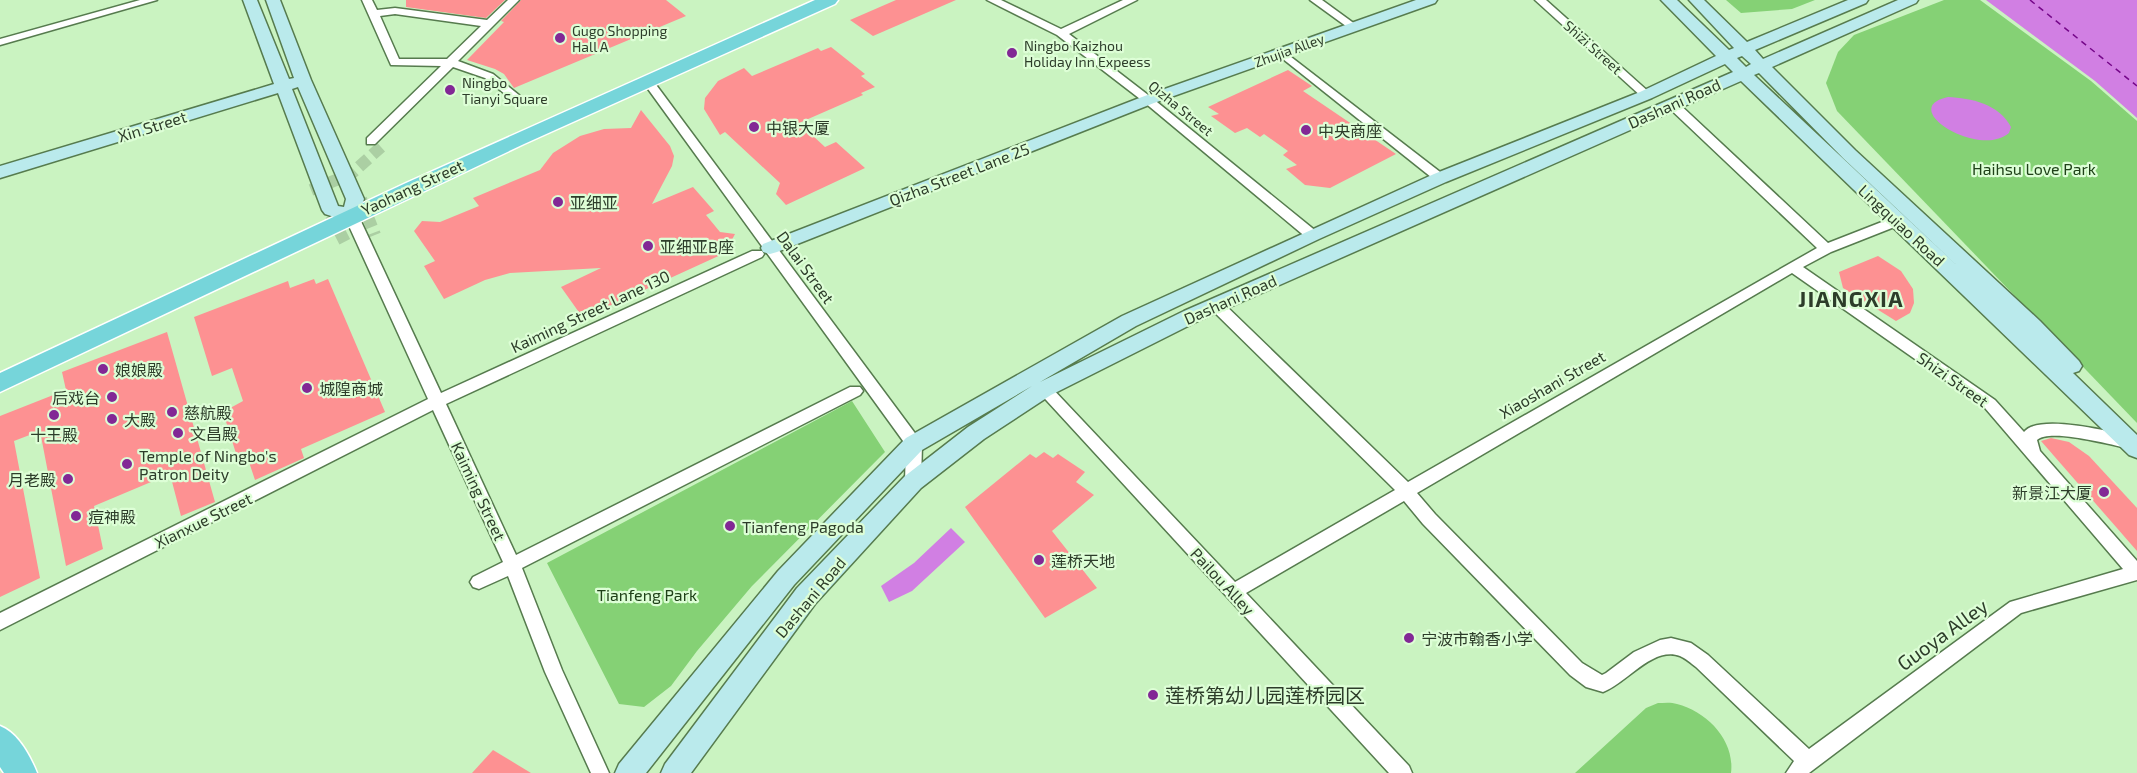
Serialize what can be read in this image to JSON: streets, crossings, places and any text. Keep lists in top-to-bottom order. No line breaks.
{"streets":{"main road":["Zhujia Alley","Dashani Road","Xin Street","Qizha Street Lane 25","Yaohang Street","Lingquiao Road","Kaiming Street"],"street":["Shizi Street","Qizha Street","Dalai Street","Kaiming Street Lane 130","Xiaoshani Street","Xianxue Street","Pailou Alley","Guoya Alley"]},"crossings":[["Shizi Street","Dashani Road"],["Shizi Street","Xiaoshani Street"],["Shizi Street","Guoya Alley"],["Zhujia Alley","Qizha Street"],["Zhujia Alley","Qizha Street Lane 25"],["Dashani Road","Qizha Street"],["Dashani Road","Lingquiao Road"],["Dashani Road","Dalai Street"],["Dashani Road","Pailou Alley"],["Qizha Street","Qizha Street Lane 25"],["Xin Street","Kaiming Street"],["Qizha Street Lane 25","Dalai Street"],["Qizha Street Lane 25","Kaiming Street Lane 130"],["Yaohang Street","Dalai Street"],["Yaohang Street","Kaiming Street"],["Lingquiao Road","Xiaoshani Street"],["Dalai Street","Kaiming Street Lane 130"],["Kaiming Street Lane 130","Kaiming Street"],["Kaiming Street Lane 130","Xianxue Street"],["Xiaoshani Street","Pailou Alley"],["Kaiming Street","Xianxue Street"]],"districts":["JIANGXIA"],"parks":["Haihsu Love Park","Tianfeng Park"],"places":["Gugo Shopping Hall A","Ningbo Kaizhou Holiday Inn Expeess","Ningbo Tianyi Square","中银大厦","中央商座","亚细亚","亚细亚B座","娘娘殿","城隍商城","后戏台","慈航殿","十王殿","大殿","文昌殿","Temple of Ningbo's Patron Deity","月老殿","新景江大厦","痘神殿","Tianfeng Pagoda","莲桥天地","宁波市翰香小学","莲桥第幼儿园莲桥园区"]}
